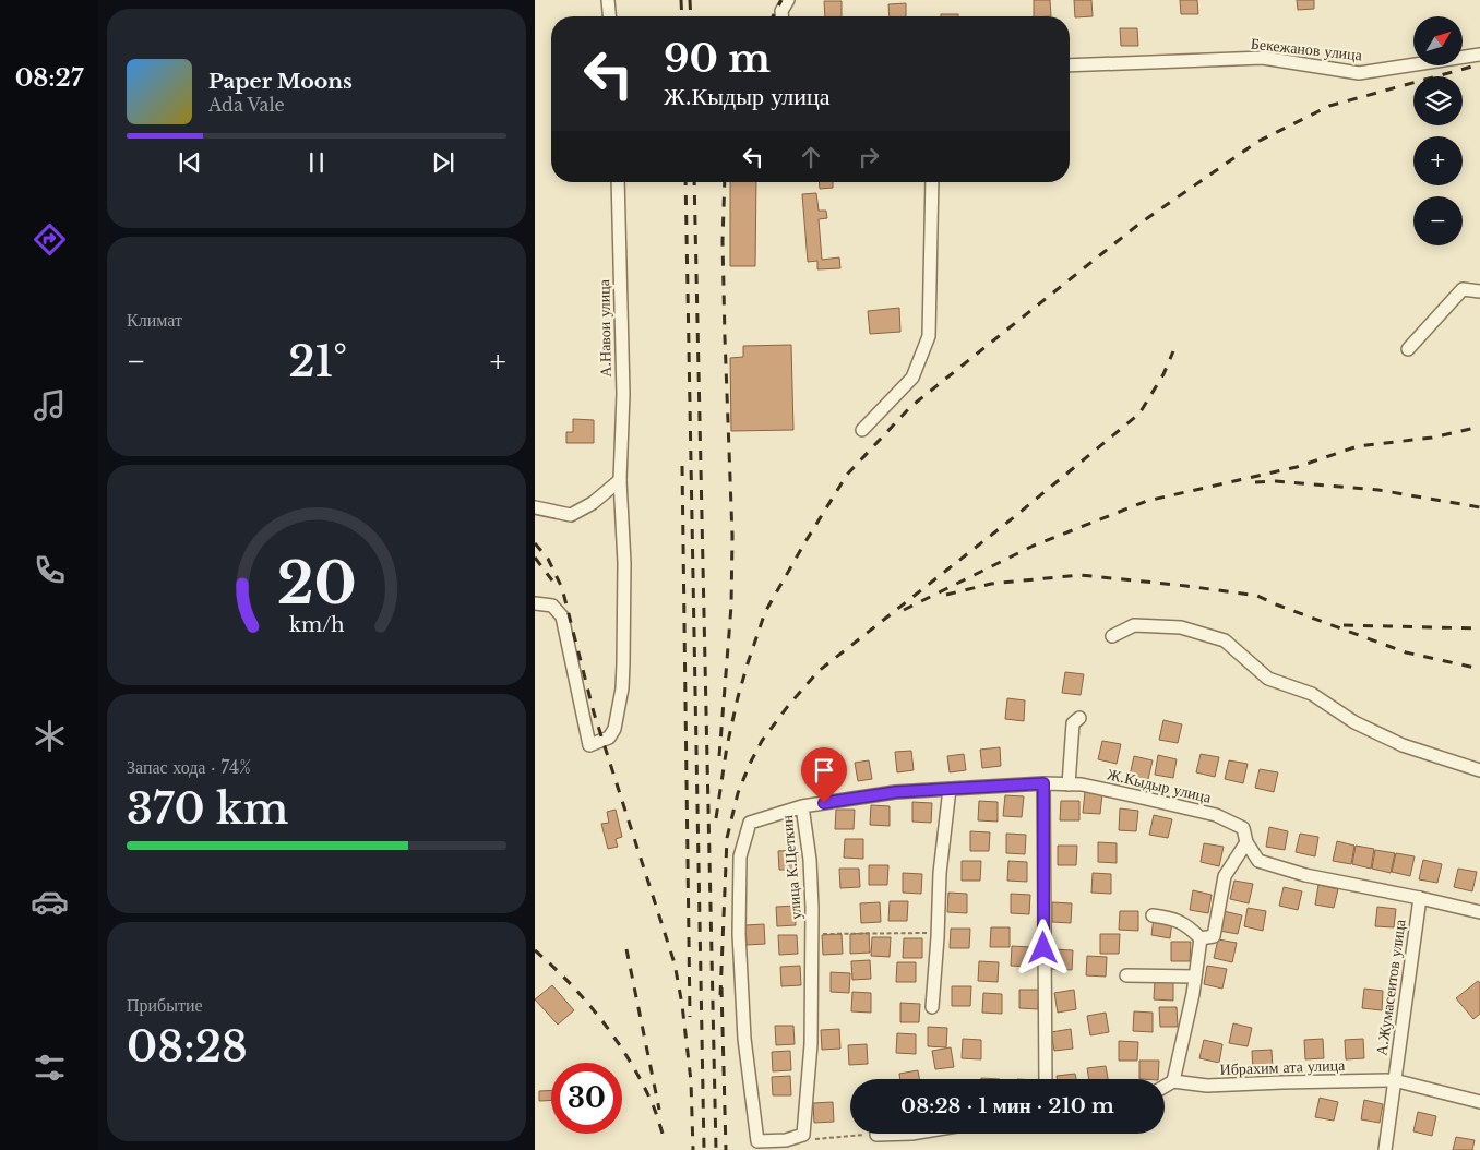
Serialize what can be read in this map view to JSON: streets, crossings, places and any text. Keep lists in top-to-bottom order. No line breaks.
{"streets":{"street":["Бекежанов улица","А.Навои улица","Ж.Кыдыр улица","улица К.Цеткин","А.Жумасеитов улица","Ибрахим ата улица"]},"crossings":[["Ж.Кыдыр улица","улица К.Цеткин"],["Ж.Кыдыр улица","А.Жумасеитов улица"],["А.Жумасеитов улица","Ибрахим ата улица"]],"north":"top right","page":{"tabs":"08:27","map_buttons":["+","−"],"turn":["90 m","Ж.Кыдыр улица"],"song":["Paper Moons","Ada Vale"],"tile":["Климат",["Запас хода · 74%","370 km"],["Прибытие","08:28"]],"heat":["−","21°","+"],"limit":"30","trip":"08:28 · 1 мин · 210 m","gauge":["20","km/h"]}}
